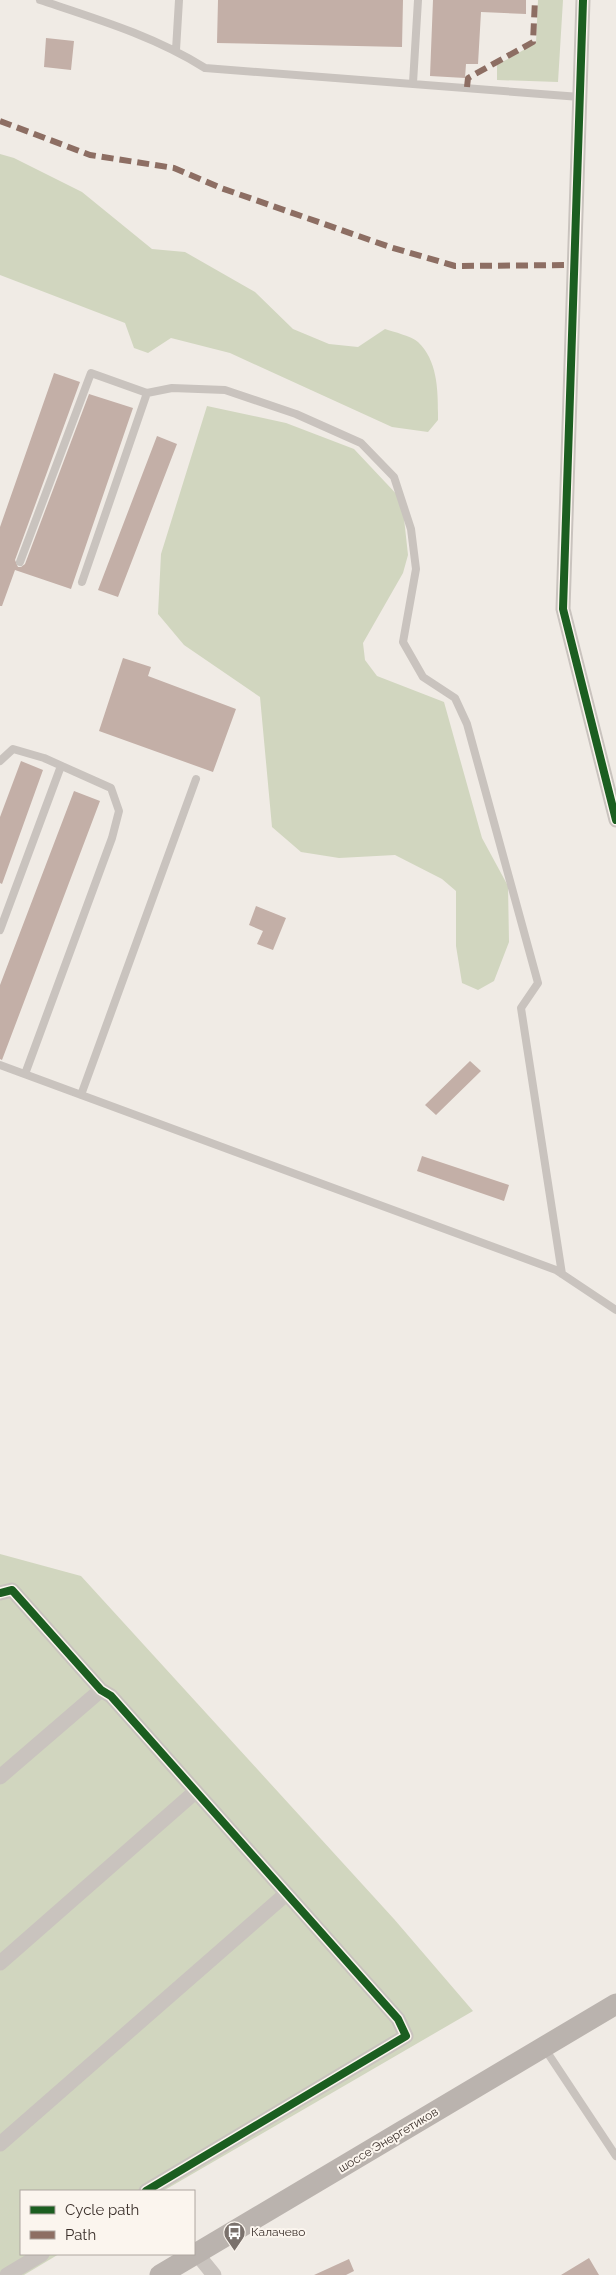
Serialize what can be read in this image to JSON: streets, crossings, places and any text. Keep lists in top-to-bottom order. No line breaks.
{"streets":{"main road":["шоссе Энергетиков"]},"places":{"bus stop":["Калачево"]},"legend":["Cycle path","Path"]}
